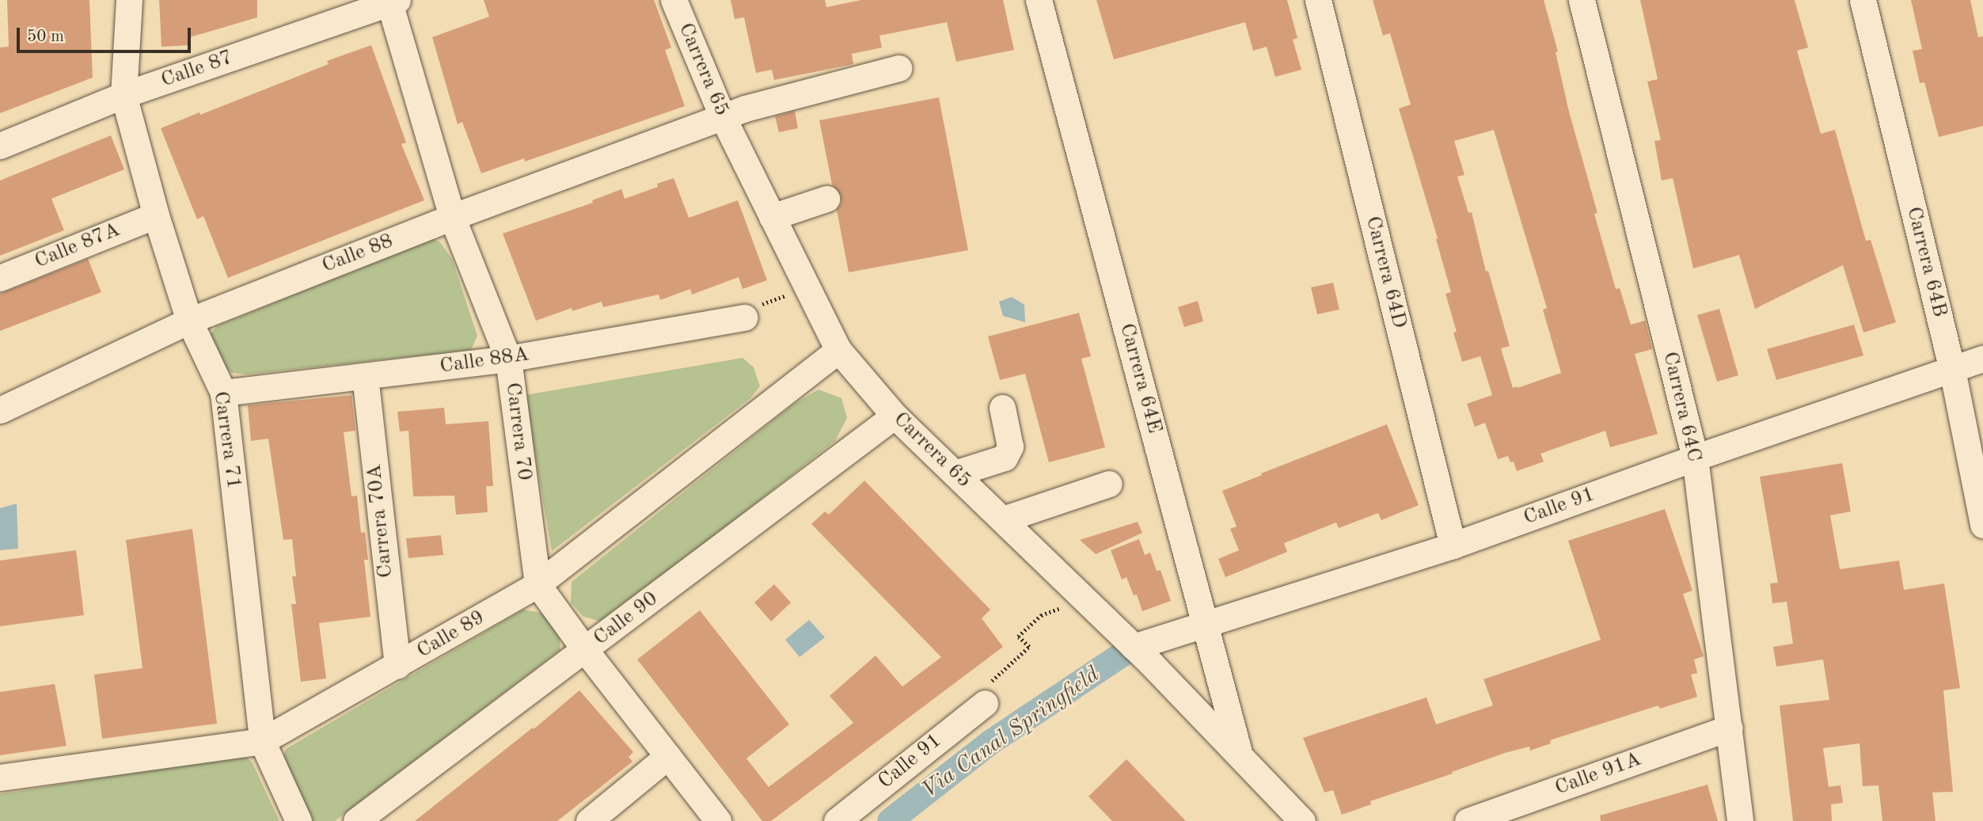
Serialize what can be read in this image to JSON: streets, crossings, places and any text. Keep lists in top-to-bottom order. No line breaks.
{"streets":{"street":["Calle 87","Carrera 65","Calle 87A","Calle 88","Carrera 64B","Carrera 64D","Calle 88A","Carrera 64E","Carrera 64C","Carrera 70","Carrera 71","Calle 91","Carrera 70A","Calle 90","Calle 89","Calle 91A"]},"crossings":[["Calle 87","Carrera 70"],["Calle 87","Carrera 71"],["Carrera 65","Calle 88"],["Carrera 65","Carrera 64E"],["Carrera 65","Calle 91"],["Carrera 65","Calle 90"],["Carrera 65","Calle 89"],["Calle 87A","Carrera 71"],["Calle 88","Carrera 70"],["Calle 88","Carrera 71"],["Carrera 64B","Calle 91"],["Carrera 64D","Calle 91"],["Calle 88A","Carrera 70"],["Calle 88A","Carrera 71"],["Calle 88A","Carrera 70A"],["Carrera 64E","Calle 91"],["Carrera 64C","Calle 91"],["Carrera 64C","Calle 91A"],["Carrera 70","Calle 90"],["Carrera 70","Calle 89"],["Carrera 71","Calle 89"],["Carrera 70A","Calle 89"]],"water":["Via Canal Springfield"],"scale_bar":"50 m"}
